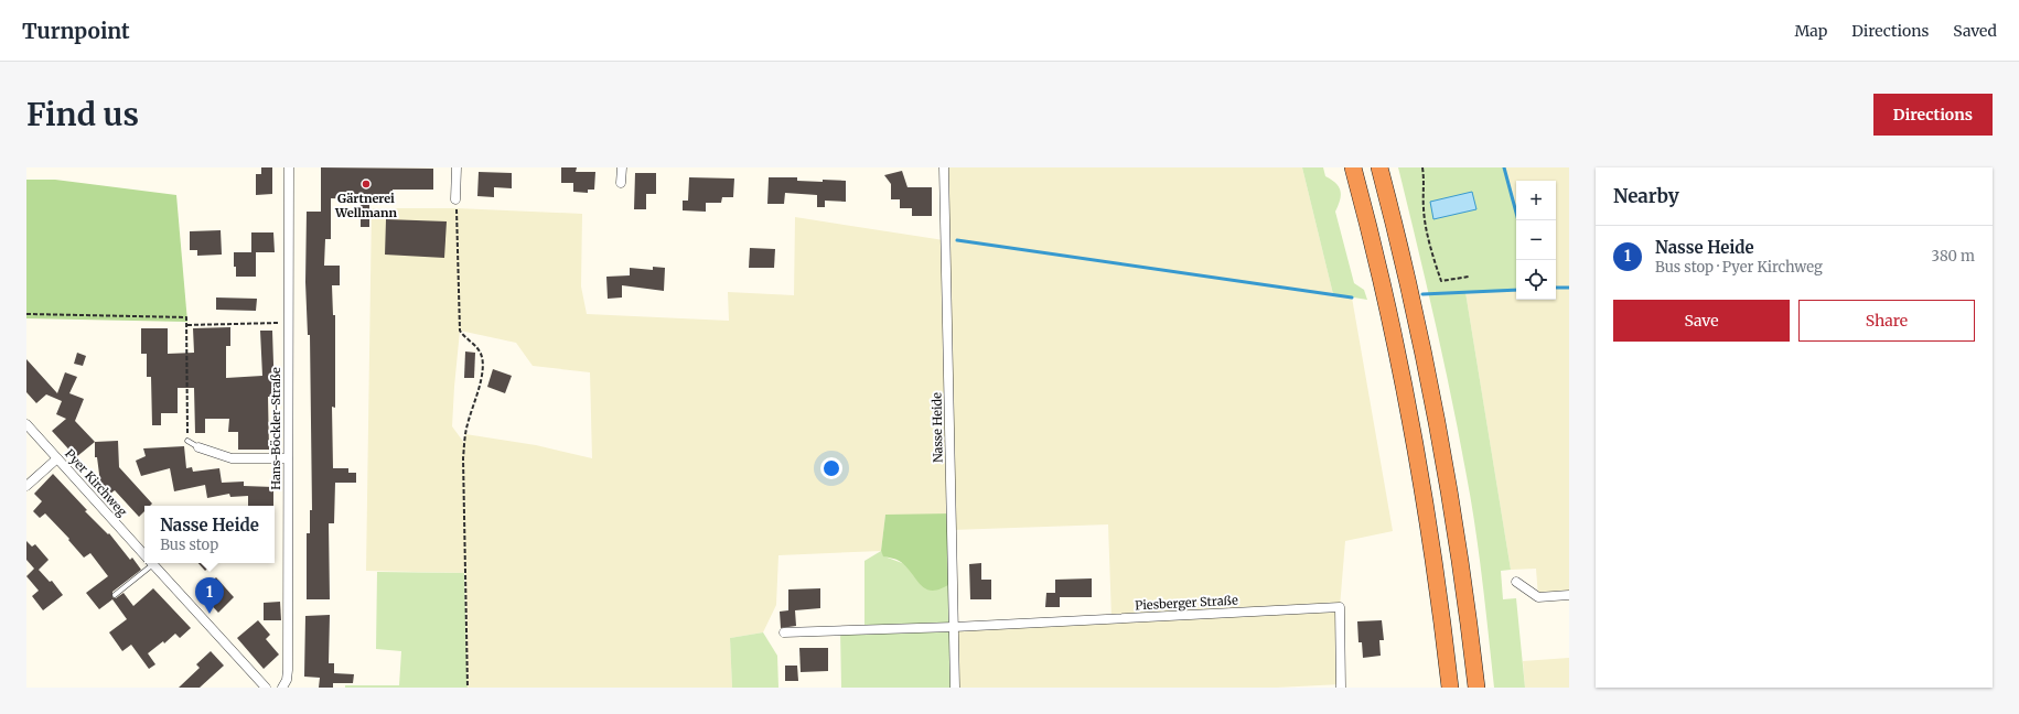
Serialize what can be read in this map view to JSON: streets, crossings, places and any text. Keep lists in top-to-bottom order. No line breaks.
{"streets":{"street":["Nasse Heide","Hans-Böckler-Straße","Pyer Kirchweg","Piesberger Straße"]},"crossings":[["Nasse Heide","Piesberger Straße"]],"places":["Gärtnerei Wellmann"],"page":{"header":"Turnpoint","nav":["Map","Directions","Saved"],"buttons":["Directions",["Save","Share"]],"title":"Find us","heading":"Nearby","map_buttons":["+","−"],"list":[{"mark":"1","name":"Nasse Heide","note":"Bus stop · Pyer Kirchweg","value":"380 m"}],"popup":["Nasse Heide","Bus stop"],"pins":"1"}}
